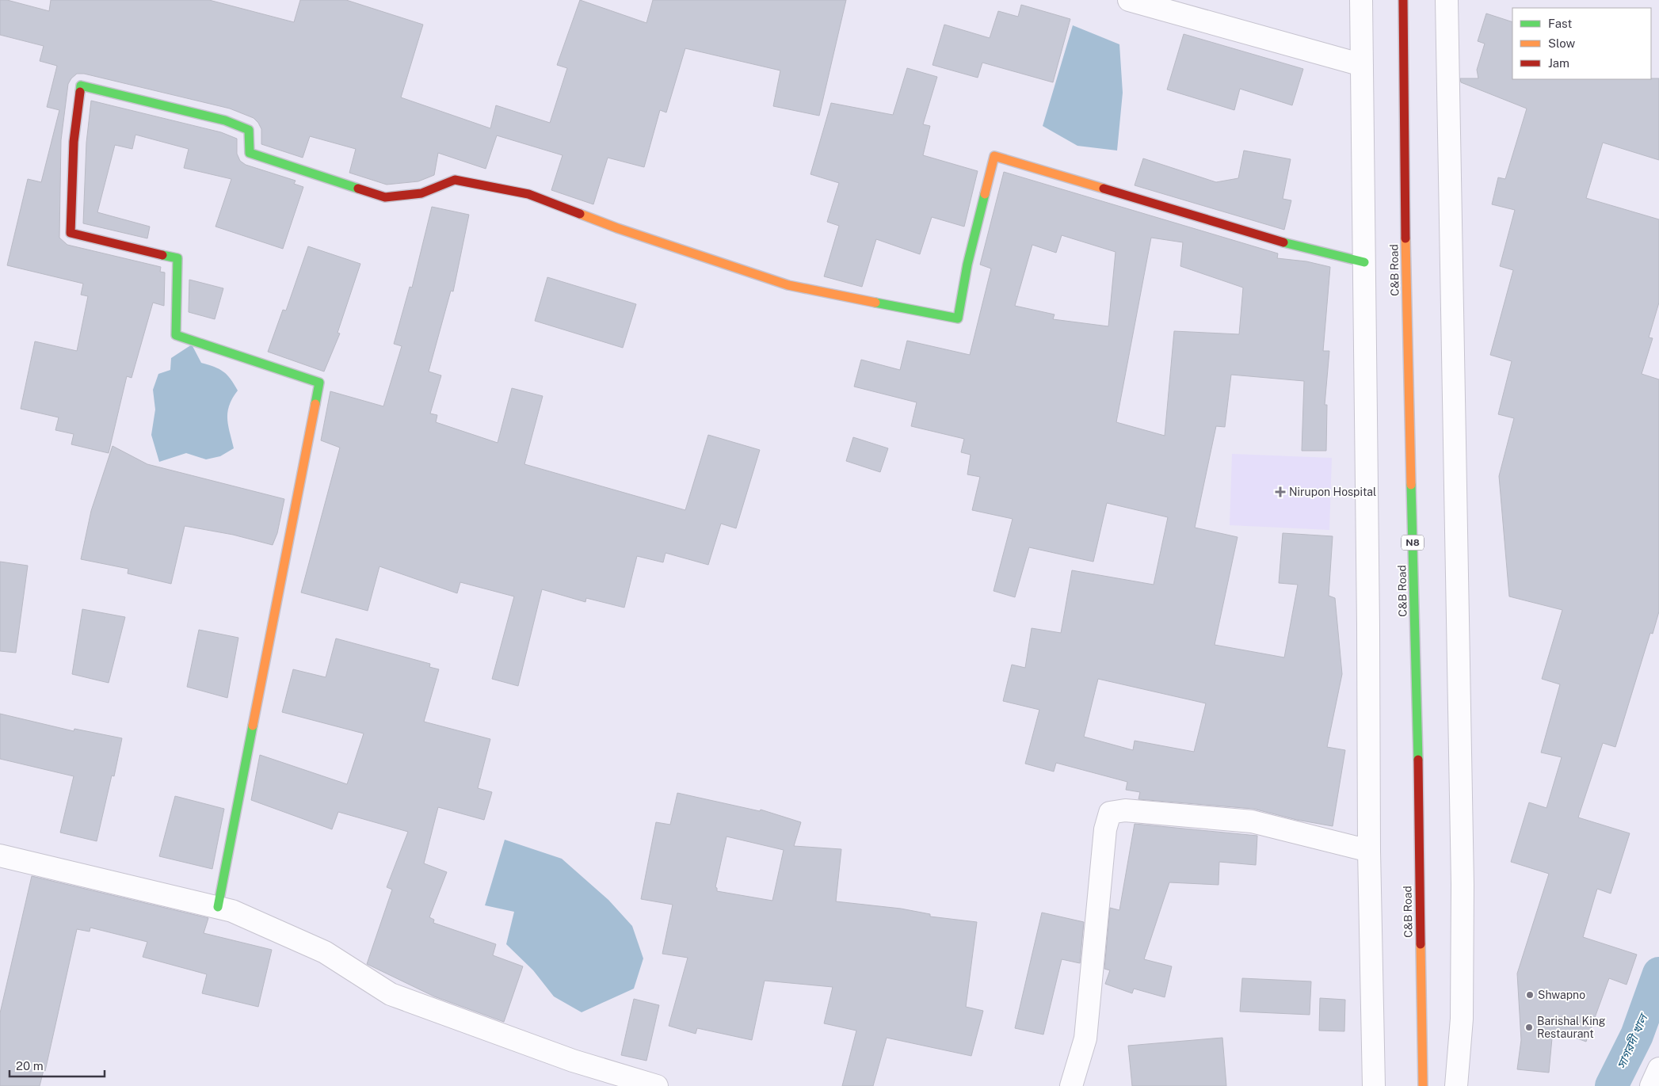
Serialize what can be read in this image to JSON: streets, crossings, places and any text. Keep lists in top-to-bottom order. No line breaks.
{"streets":{"main road":["C&B Road","N8"]},"water":["সাগরদী খাল"],"places":{"health":["Nirupon Hospital"],"other":["Shwapno","Barishal King Restaurant"]},"legend":["Fast","Slow","Jam"],"scale_bar":"20 m"}
